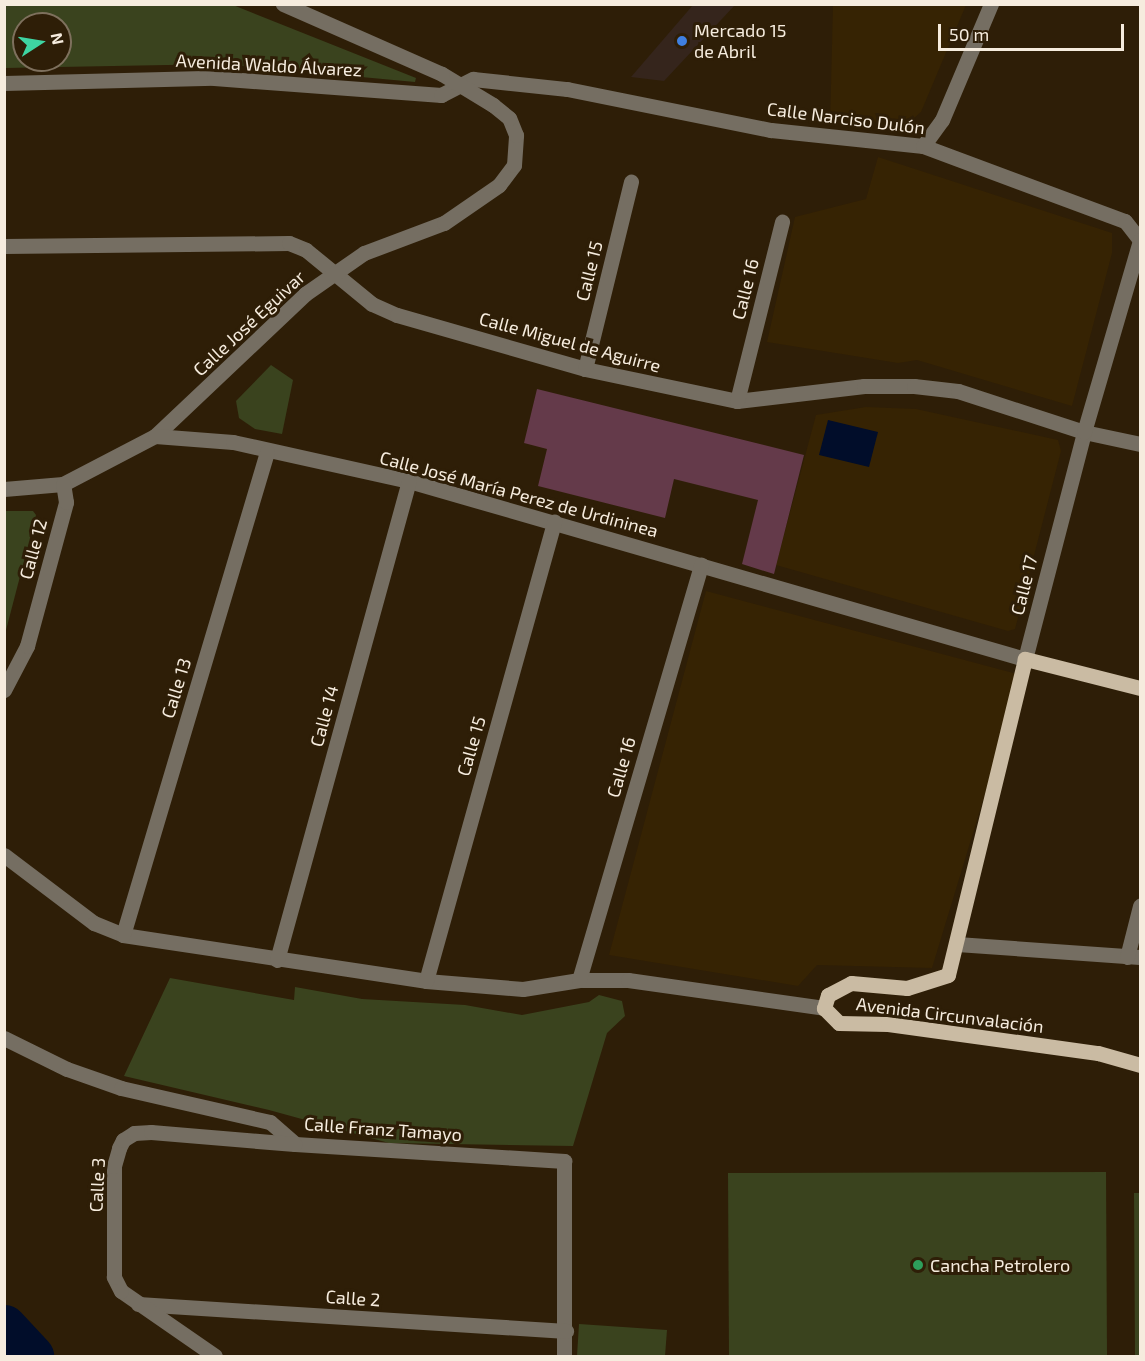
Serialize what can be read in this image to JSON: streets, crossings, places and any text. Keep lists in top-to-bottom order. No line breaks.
{"streets":{"main road":["Calle 17","Avenida Circunvalación"],"street":["Avenida Waldo Álvarez","Calle Narciso Dulón","Calle 15","Calle 16","Calle José Eguivar","Calle Miguel de Aguirre","Calle José María Perez de Urdininea","Calle 12","Calle 13","Calle 14","Calle Franz Tamayo","Calle 3","Calle 2"]},"crossings":[["Avenida Waldo Álvarez","Calle Narciso Dulón"],["Avenida Waldo Álvarez","Calle José Eguivar"],["Calle Narciso Dulón","Calle José Eguivar"],["Calle Narciso Dulón","Calle 17"],["Calle 15","Calle Miguel de Aguirre"],["Calle 15","Calle José María Perez de Urdininea"],["Calle 16","Calle Miguel de Aguirre"],["Calle 16","Calle José María Perez de Urdininea"],["Calle José Eguivar","Calle Miguel de Aguirre"],["Calle José Eguivar","Calle José María Perez de Urdininea"],["Calle Miguel de Aguirre","Calle 17"],["Calle José María Perez de Urdininea","Calle 12"],["Calle José María Perez de Urdininea","Calle 17"],["Calle José María Perez de Urdininea","Calle 13"],["Calle José María Perez de Urdininea","Calle 14"],["Calle 17","Avenida Circunvalación"],["Calle Franz Tamayo","Calle 3"],["Calle Franz Tamayo","Calle 2"],["Calle 3","Calle 2"]],"places":["Mercado 15 de Abril","Cancha Petrolero"],"scale_bar":"50 m","north":"right"}
